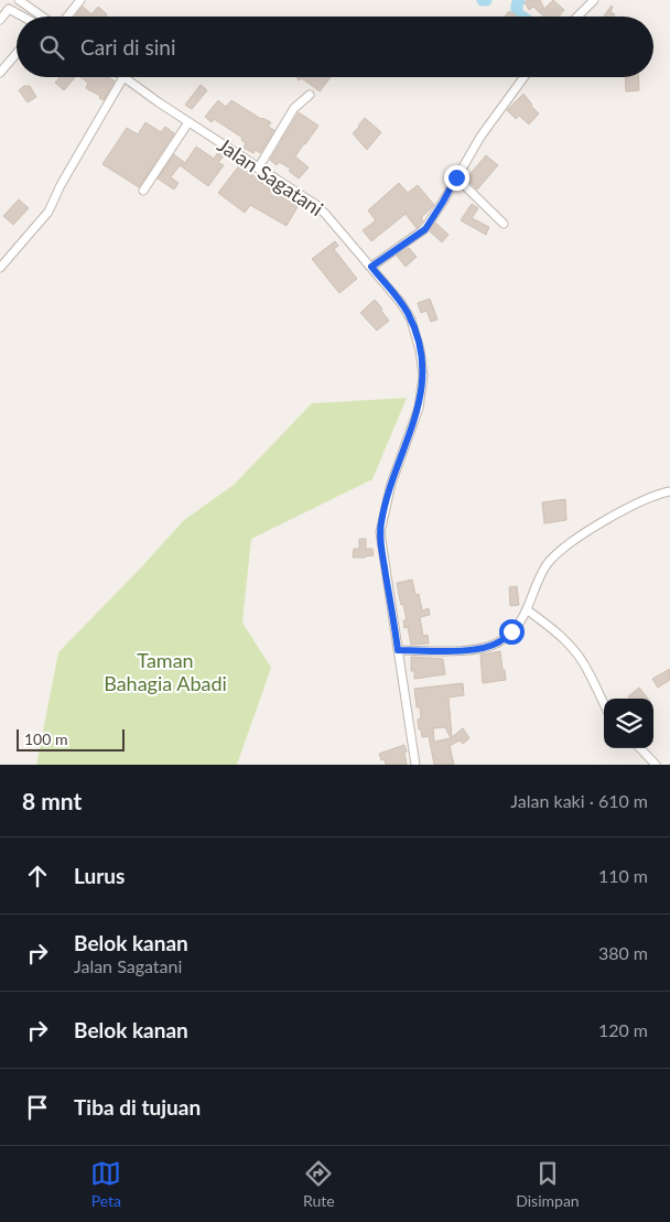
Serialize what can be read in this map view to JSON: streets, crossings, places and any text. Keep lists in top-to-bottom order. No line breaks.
{"streets":{"street":["Jalan Sagatani"]},"parks":["Taman Bahagia Abadi"],"scale_bar":"100 m","page":{"search":"Cari di sini","scale":"100 m","heading":["8 mnt","Jalan kaki · 610 m"],"list":[["Lurus","110 m"],["Belok kanan","Jalan Sagatani","380 m"],["Belok kanan","120 m"],"Tiba di tujuan"],"nav":["Peta","Rute","Disimpan"]}}
